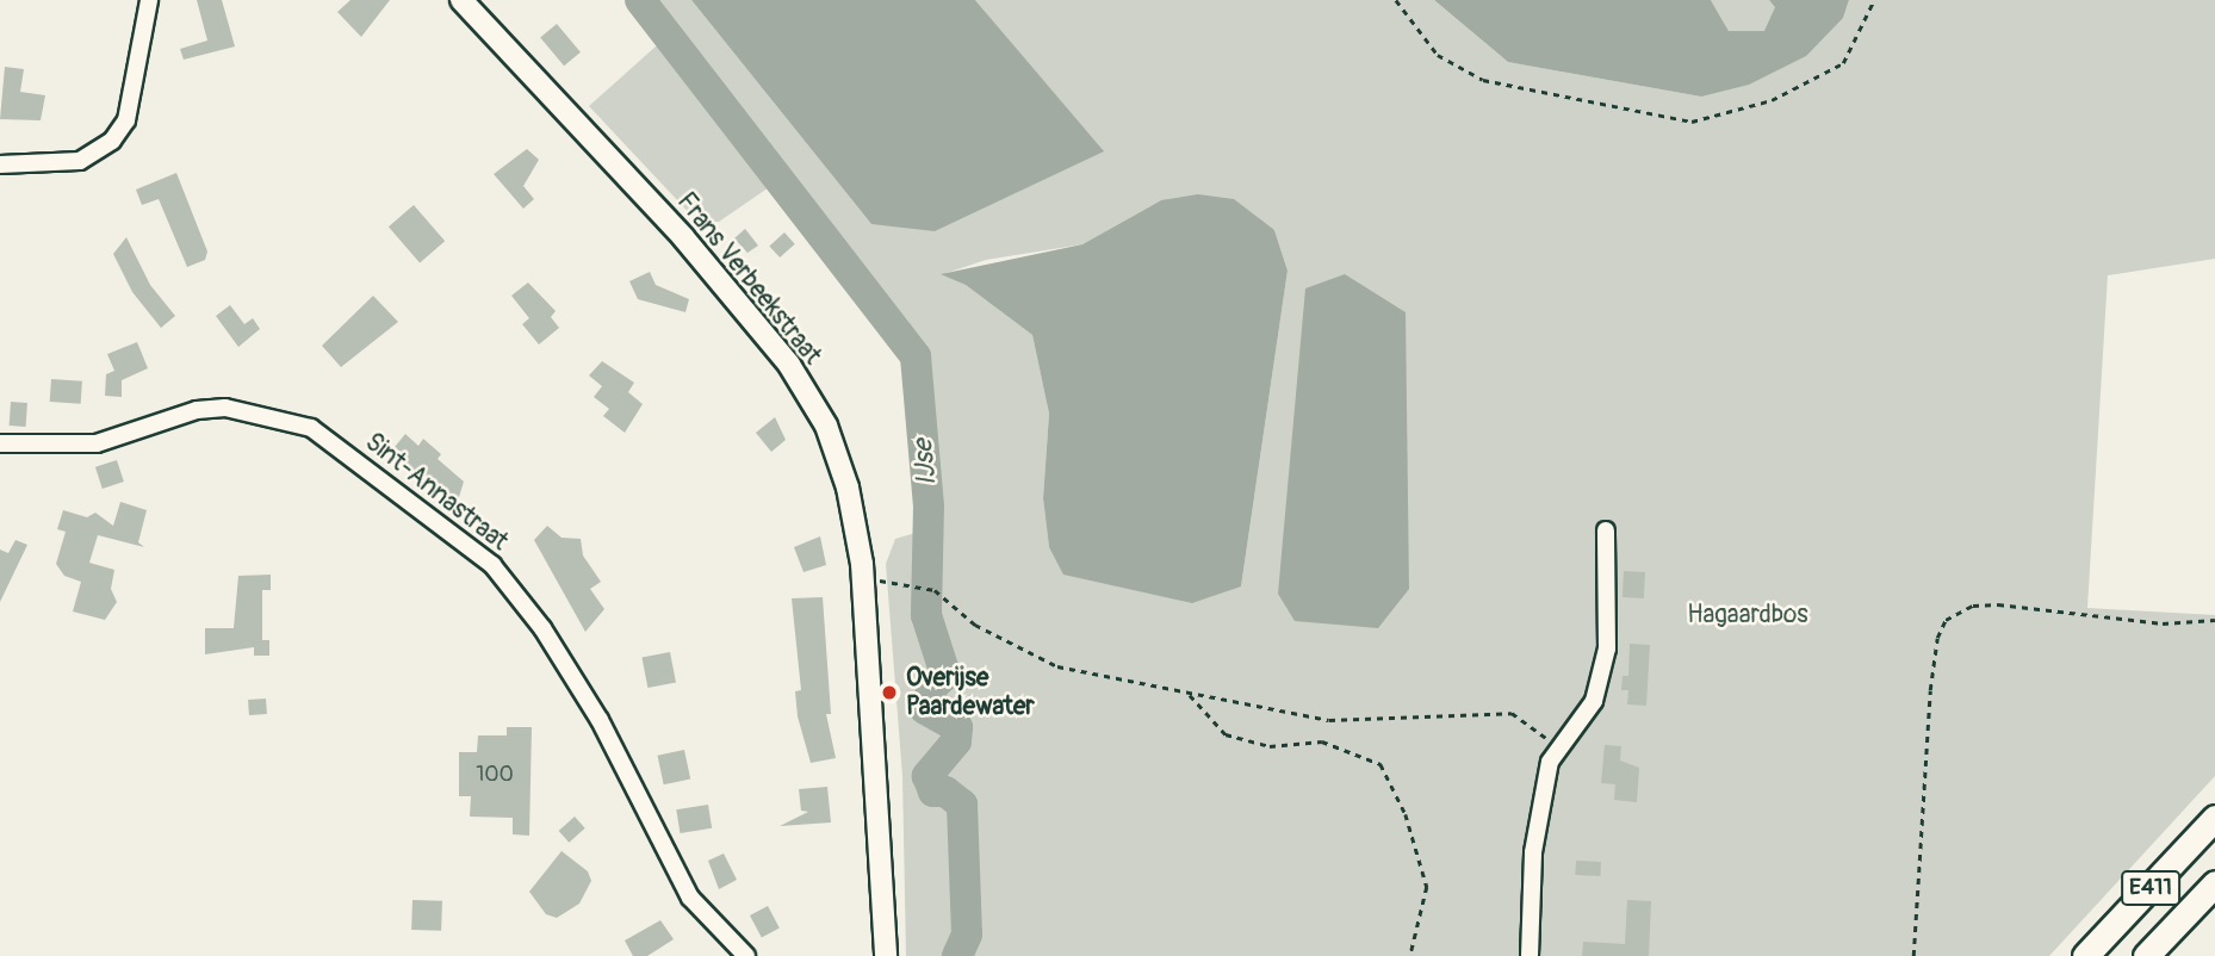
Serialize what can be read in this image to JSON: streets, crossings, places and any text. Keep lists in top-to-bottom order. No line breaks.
{"streets":{"highway":["E411"],"main road":["Frans Verbeekstraat"],"street":["Sint-Annastraat"]},"water":["IJse"],"parks":["Hagaardbos"],"places":["Overijse Paardewater"],"house_numbers":["100"]}
